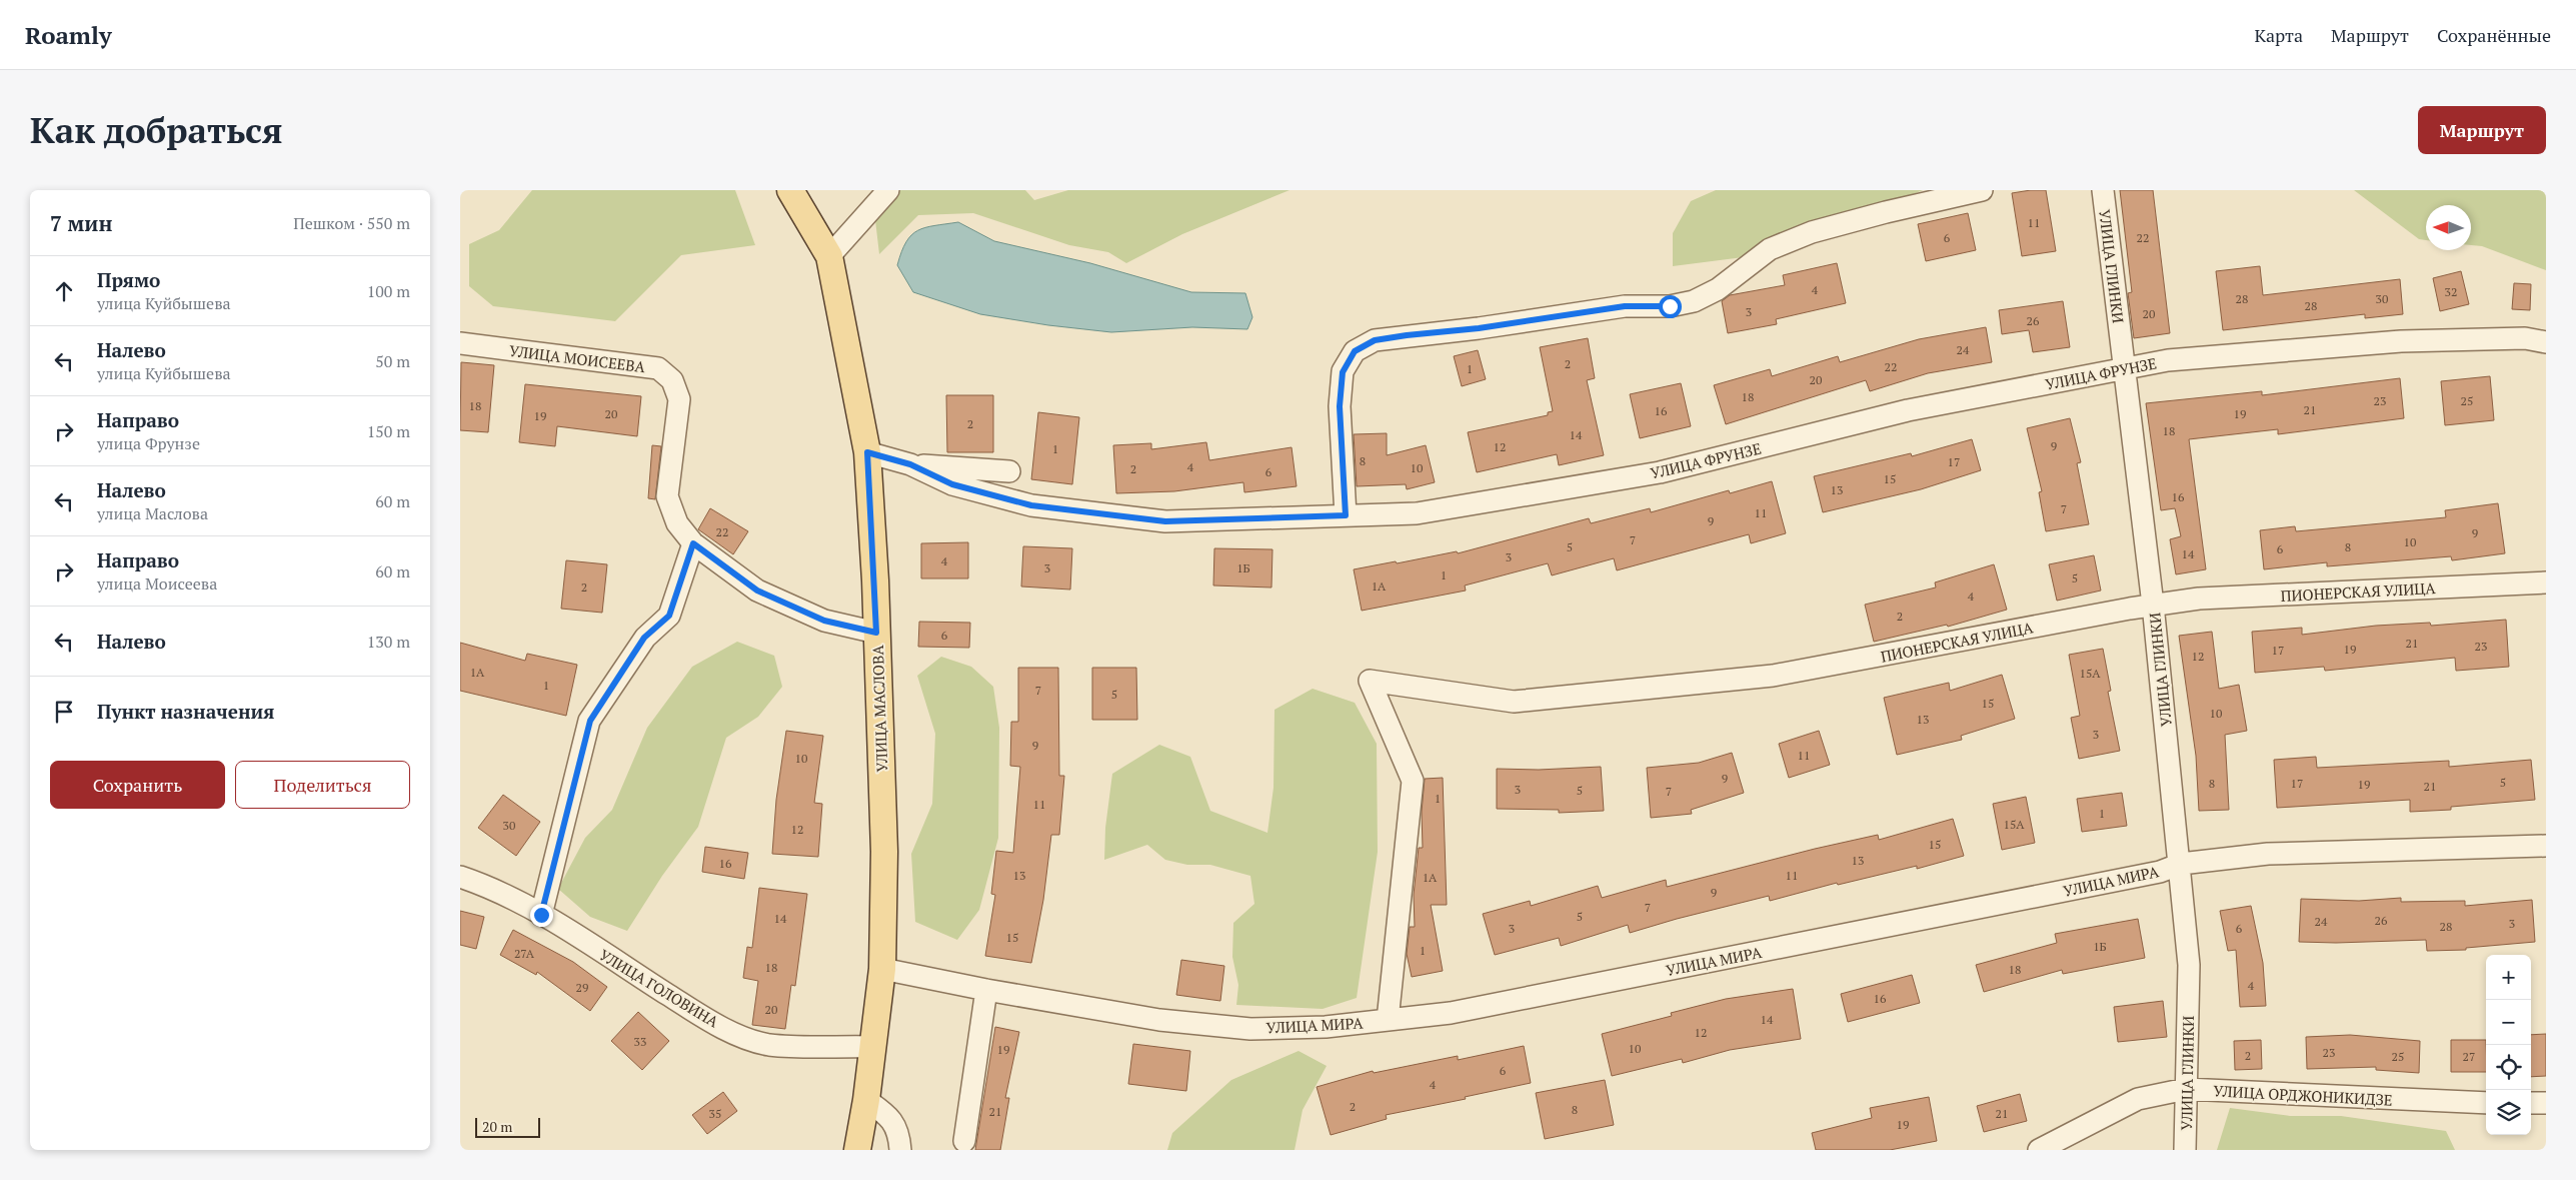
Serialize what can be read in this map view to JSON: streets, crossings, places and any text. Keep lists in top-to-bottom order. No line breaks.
{"streets":{"main road":["УЛИЦА МАСЛОВА"],"street":["УЛИЦА ГЛИНКИ","УЛИЦА МОИСЕЕВА","УЛИЦА ФРУНЗЕ","ПИОНЕРСКАЯ УЛИЦА","УЛИЦА МИРА","УЛИЦА ГОЛОВИНА","УЛИЦА ОРДЖОНИКИДЗЕ"]},"crossings":[["УЛИЦА ГЛИНКИ","УЛИЦА ФРУНЗЕ"],["УЛИЦА ГЛИНКИ","ПИОНЕРСКАЯ УЛИЦА"],["УЛИЦА ГЛИНКИ","УЛИЦА МИРА"],["УЛИЦА ГЛИНКИ","УЛИЦА ОРДЖОНИКИДЗЕ"],["УЛИЦА МОИСЕЕВА","УЛИЦА МАСЛОВА"],["УЛИЦА ФРУНЗЕ","УЛИЦА МАСЛОВА"],["ПИОНЕРСКАЯ УЛИЦА","УЛИЦА МИРА"],["УЛИЦА МАСЛОВА","УЛИЦА МИРА"],["УЛИЦА МАСЛОВА","УЛИЦА ГОЛОВИНА"]],"house_numbers":["11","6","22","4","32","28","30","28","3","20","26","24","2","22","1","20","18","23","25","18","21","16","20","19","19","2","18","14","9","12","1","8","17","4","10","2","6","15","13","16","7","11","9","22","9","7","10","5","8","6","14","3","4","3","1Б","1","5","1А","2","4","2","6","21","23","19","17","12","1А","15А","1","7","5","15","10","13","3","9","11","10","9","5","8","17","19","21","3","5","7","1","11","1","15А","30","12","15","13","16","13","11","1А","9","7","5","14","26","24","3","28","3","6","15","1Б","1","27А","18","18","4","29","16","20","14","12","33","10","19","23","2","25","27","6","4","2","8","21","35","21","19"],"scale_bar":"20 m","north":"left","page":{"header":"Roamly","nav":["Карта","Маршрут","Сохранённые"],"buttons":["Маршрут",["Сохранить","Поделиться"]],"title":"Как добраться","heading":["7 мин","Пешком · 550 m"],"list":[["Прямо","улица Куйбышева","100 m"],["Налево","улица Куйбышева","50 m"],["Направо","улица Фрунзе","150 m"],["Налево","улица Маслова","60 m"],["Направо","улица Моисеева","60 m"],["Налево","130 m"],"Пункт назначения"],"map_buttons":["+","−"],"scale":"20 m"}}
